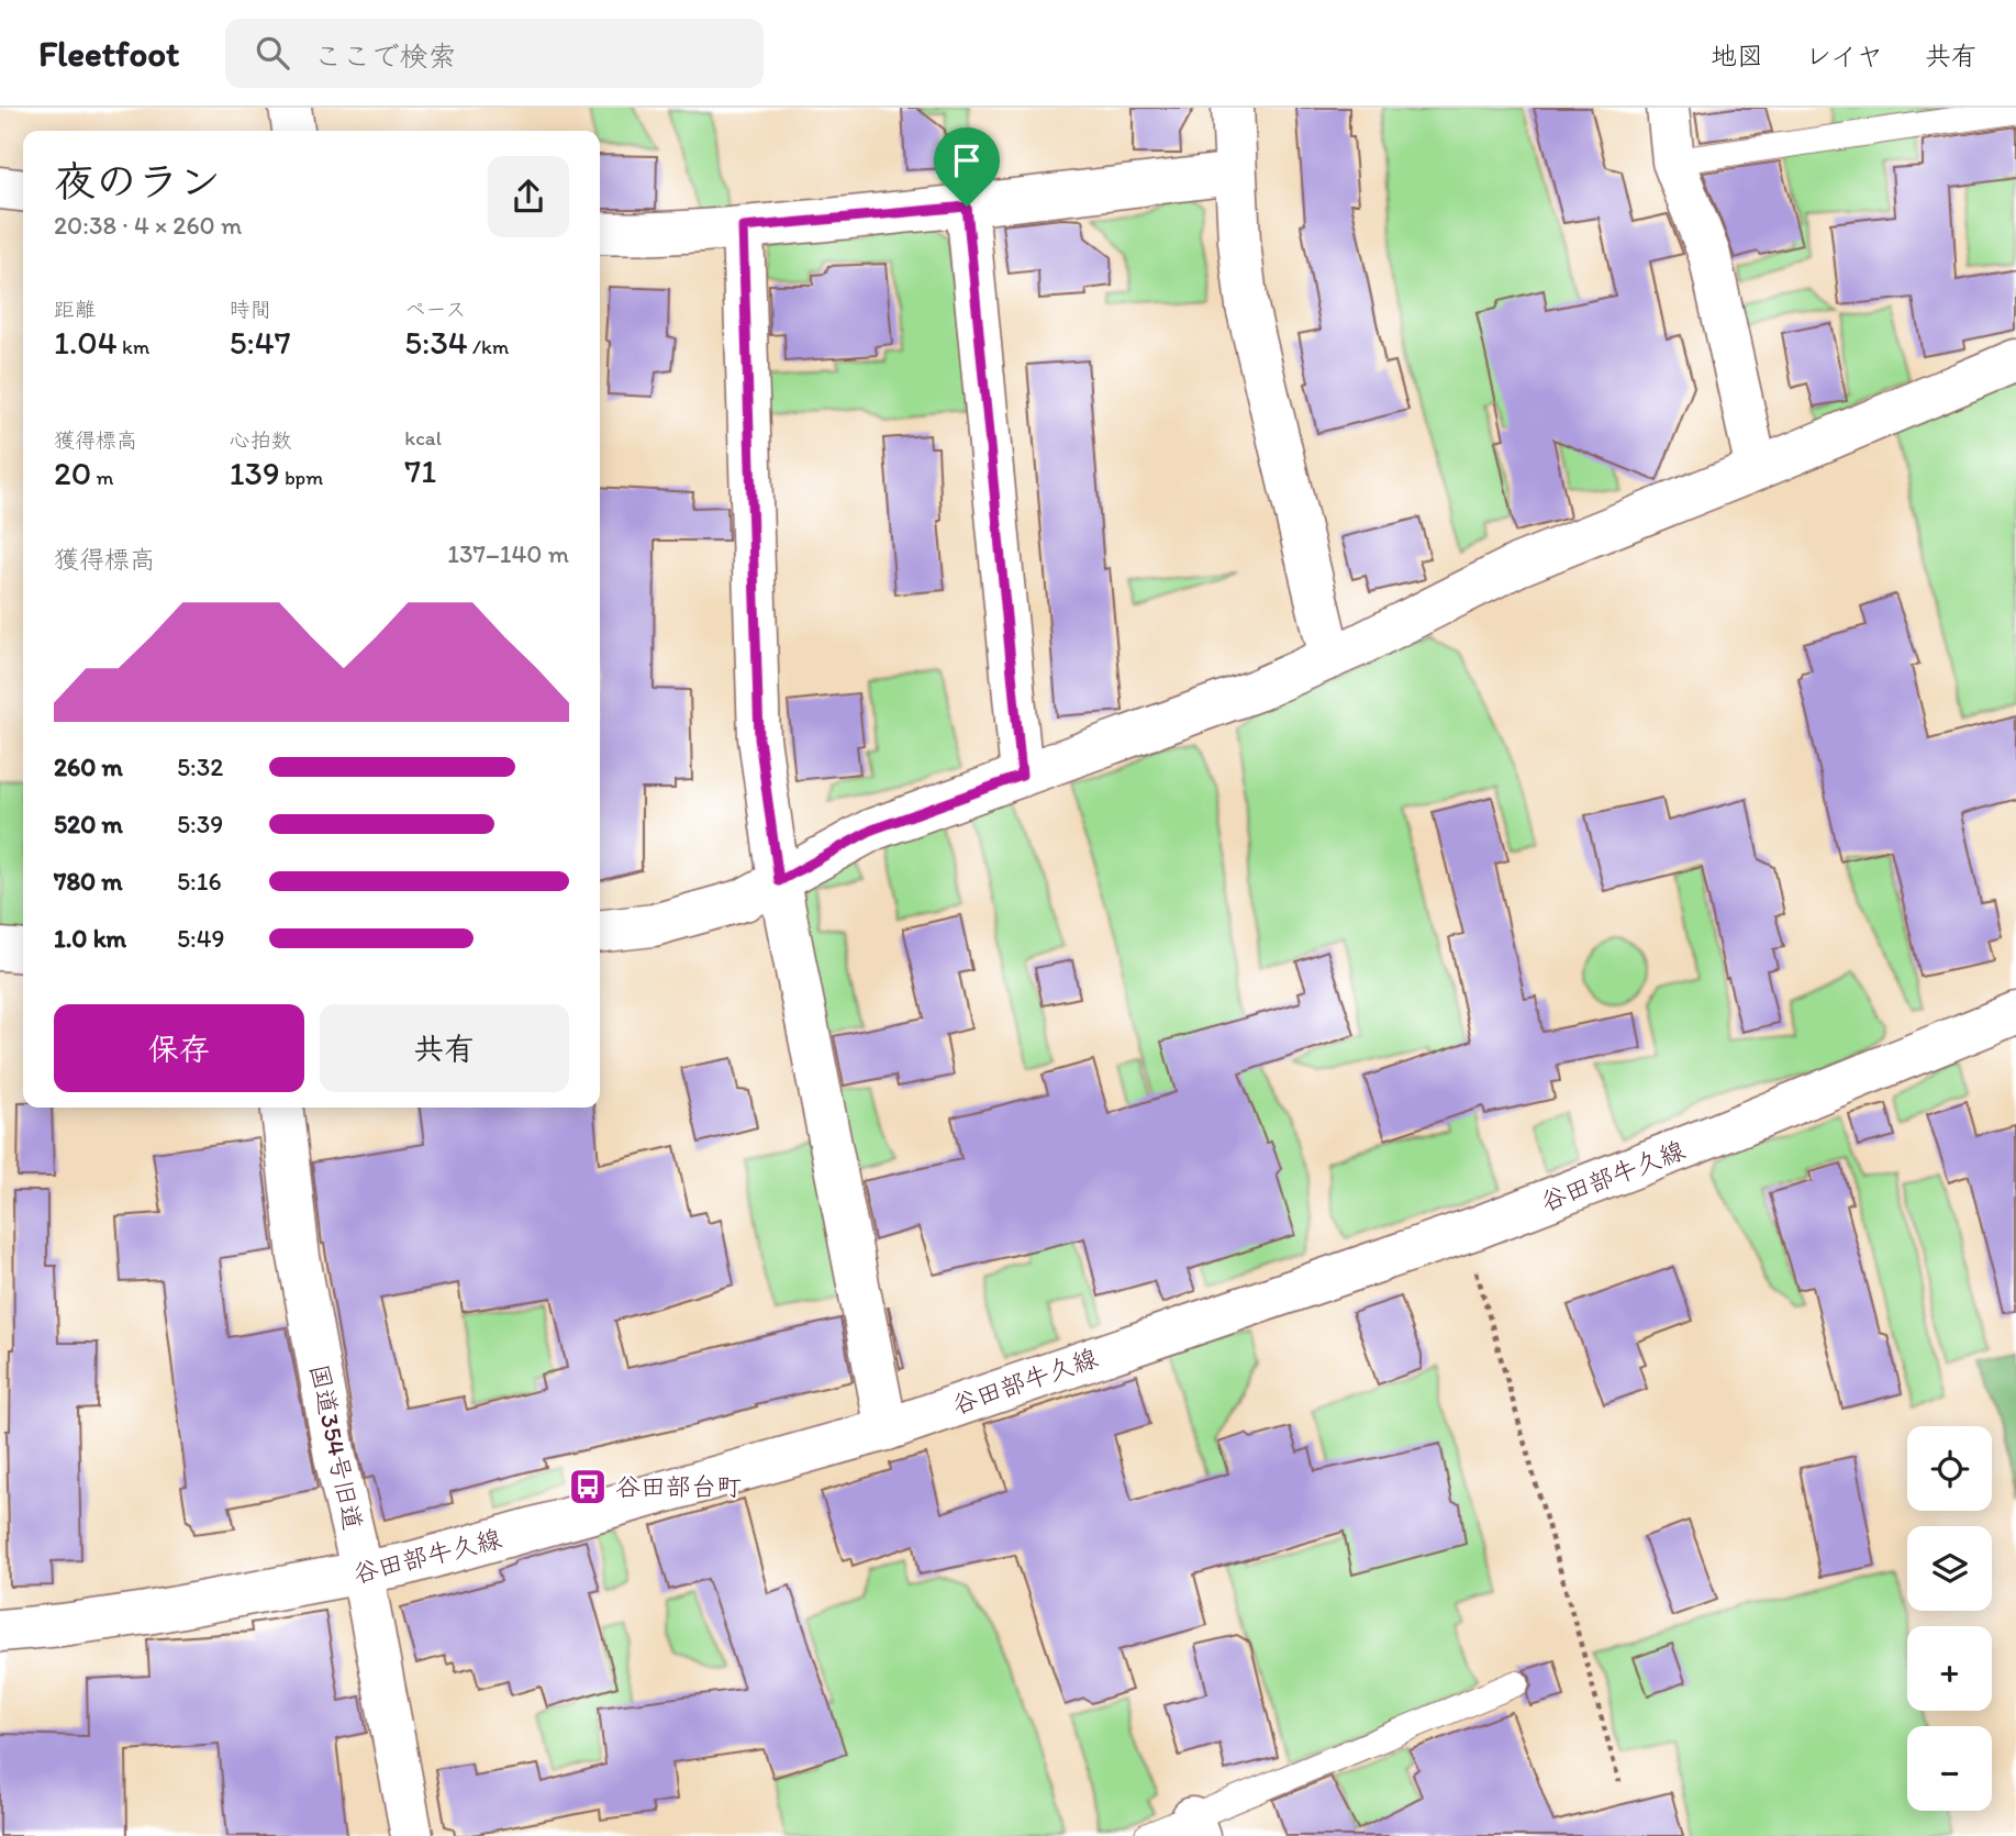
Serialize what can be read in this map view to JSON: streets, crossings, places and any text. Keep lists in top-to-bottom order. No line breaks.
{"streets":{"street":["谷田部牛久線","国道354号旧道"]},"crossings":[["谷田部牛久線","国道354号旧道"]],"places":{"bus stop":["谷田部台町"]},"page":{"header":"Fleetfoot","search":"ここで検索","nav":["地図","レイヤ","共有"],"heading":["夜のラン","20:38 · 4 × 260 m"],"stats":[["距離","1.04 km"],["時間","5:47"],["ペース","5:34 /km"],["獲得標高","20 m"],["心拍数","139 bpm"],["kcal","71"]],"chart":["獲得標高","137–140 m"],"list":[{"name":"260 m","note":"5:32"},{"name":"520 m","note":"5:39"},{"name":"780 m","note":"5:16"},{"name":"1.0 km","note":"5:49"}],"buttons":["保存","共有"],"map_buttons":["+","−"]}}
